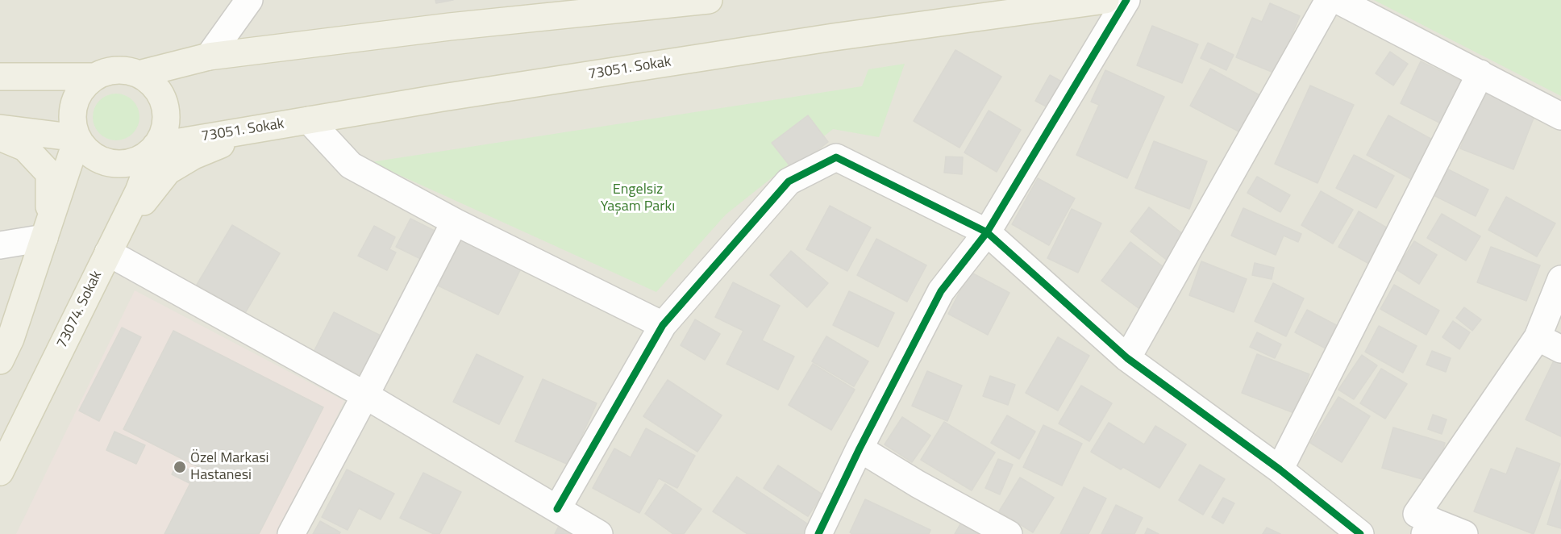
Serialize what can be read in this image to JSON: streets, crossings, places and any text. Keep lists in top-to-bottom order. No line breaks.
{"streets":{"main road":["73051. Sokak","73074. Sokak"]},"crossings":[["73051. Sokak","73074. Sokak"]],"parks":["Engelsiz Yaşam Parkı"],"places":["Özel Markasi Hastanesi"]}
